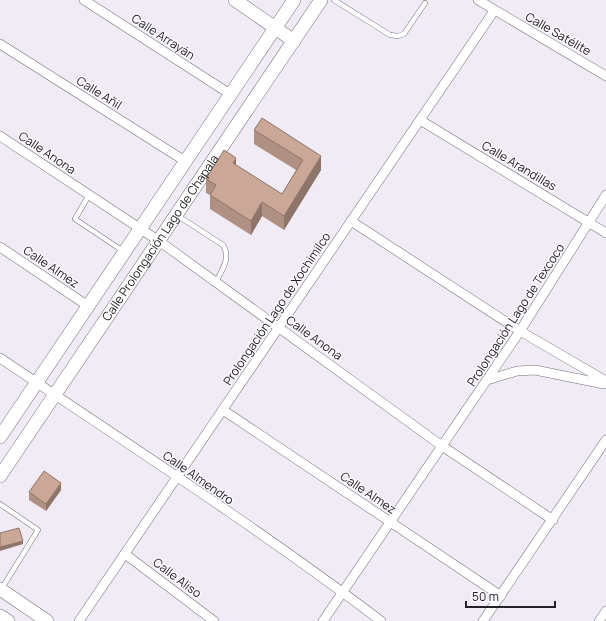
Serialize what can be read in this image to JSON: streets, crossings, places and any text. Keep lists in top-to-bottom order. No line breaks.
{"streets":{"main road":["Calle Prolongación Lago de Chapala"],"street":["Calle Satélite","Calle Arrayán","Calle Añil","Calle Anona","Calle Arandillas","Calle Almez","Prolongación Lago de Xochimilco","Prolongación Lago de Texcoco","Calle Almendro","Calle Aliso"]},"crossings":[["Calle Satélite","Prolongación Lago de Xochimilco"],["Calle Arrayán","Calle Prolongación Lago de Chapala"],["Calle Añil","Calle Prolongación Lago de Chapala"],["Calle Anona","Calle Prolongación Lago de Chapala"],["Calle Anona","Prolongación Lago de Xochimilco"],["Calle Anona","Prolongación Lago de Texcoco"],["Calle Arandillas","Prolongación Lago de Xochimilco"],["Calle Arandillas","Prolongación Lago de Texcoco"],["Calle Prolongación Lago de Chapala","Calle Almez"],["Calle Prolongación Lago de Chapala","Calle Almendro"],["Calle Almez","Prolongación Lago de Xochimilco"],["Calle Almez","Prolongación Lago de Texcoco"],["Prolongación Lago de Xochimilco","Calle Almendro"],["Prolongación Lago de Xochimilco","Calle Aliso"],["Prolongación Lago de Texcoco","Calle Almendro"]],"scale_bar":"50 m"}
